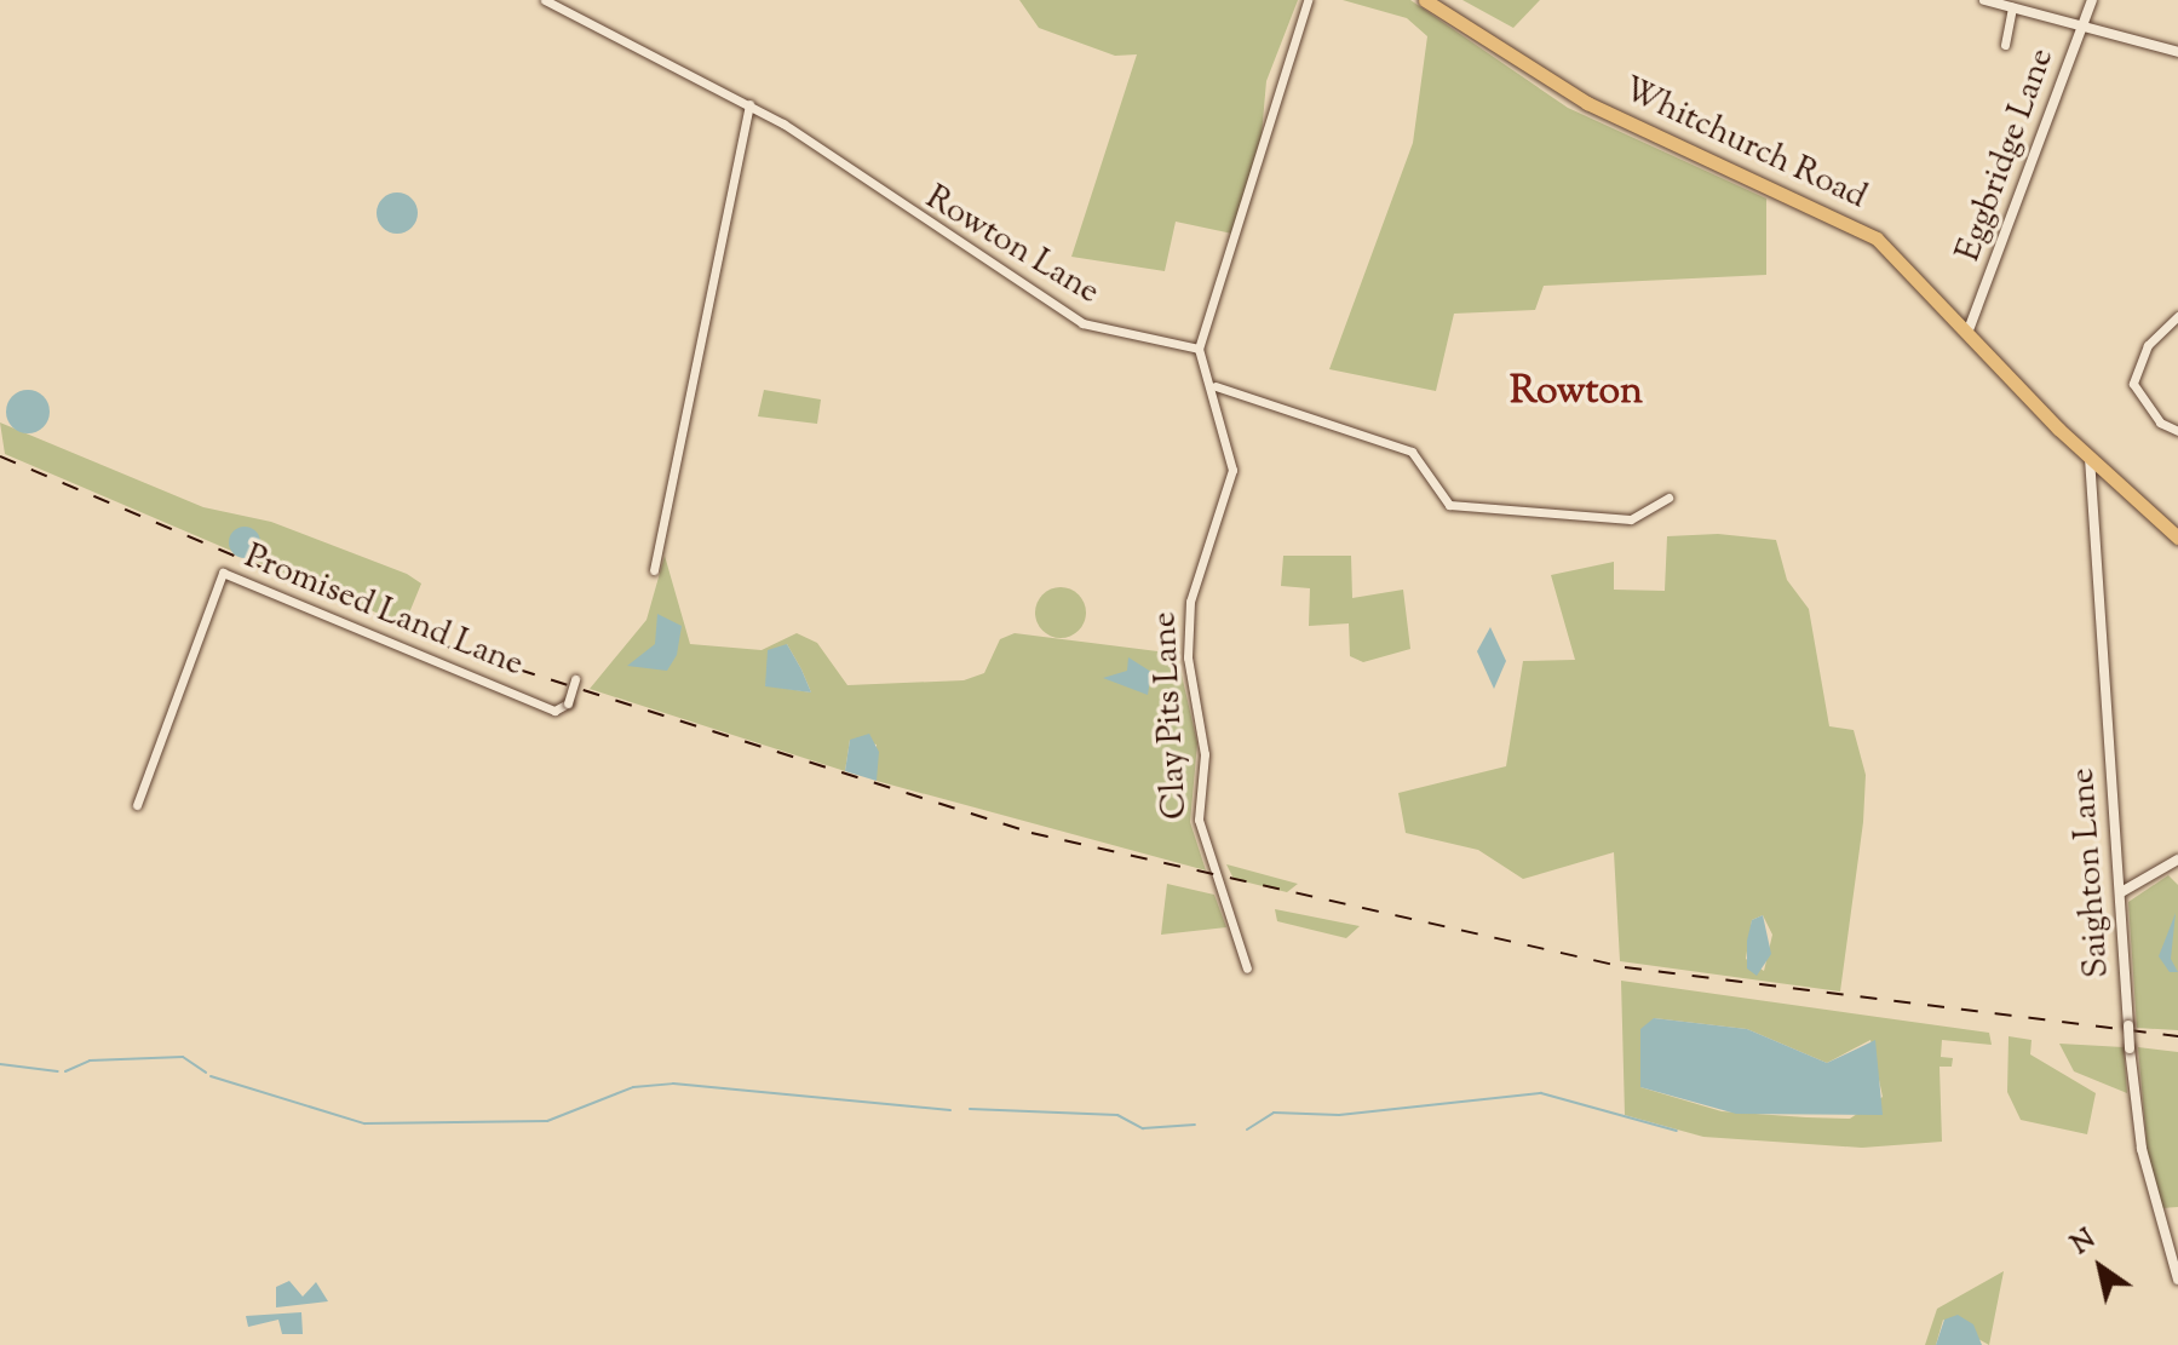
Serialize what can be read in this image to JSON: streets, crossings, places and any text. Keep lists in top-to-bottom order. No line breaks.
{"streets":{"highway":["Whitchurch Road"],"street":["Eggbridge Lane","Rowton Lane","Promised Land Lane","Clay Pits Lane","Saighton Lane"]},"crossings":[["Whitchurch Road","Eggbridge Lane"],["Whitchurch Road","Saighton Lane"],["Rowton Lane","Clay Pits Lane"]],"districts":["Rowton"],"north":"top left"}
